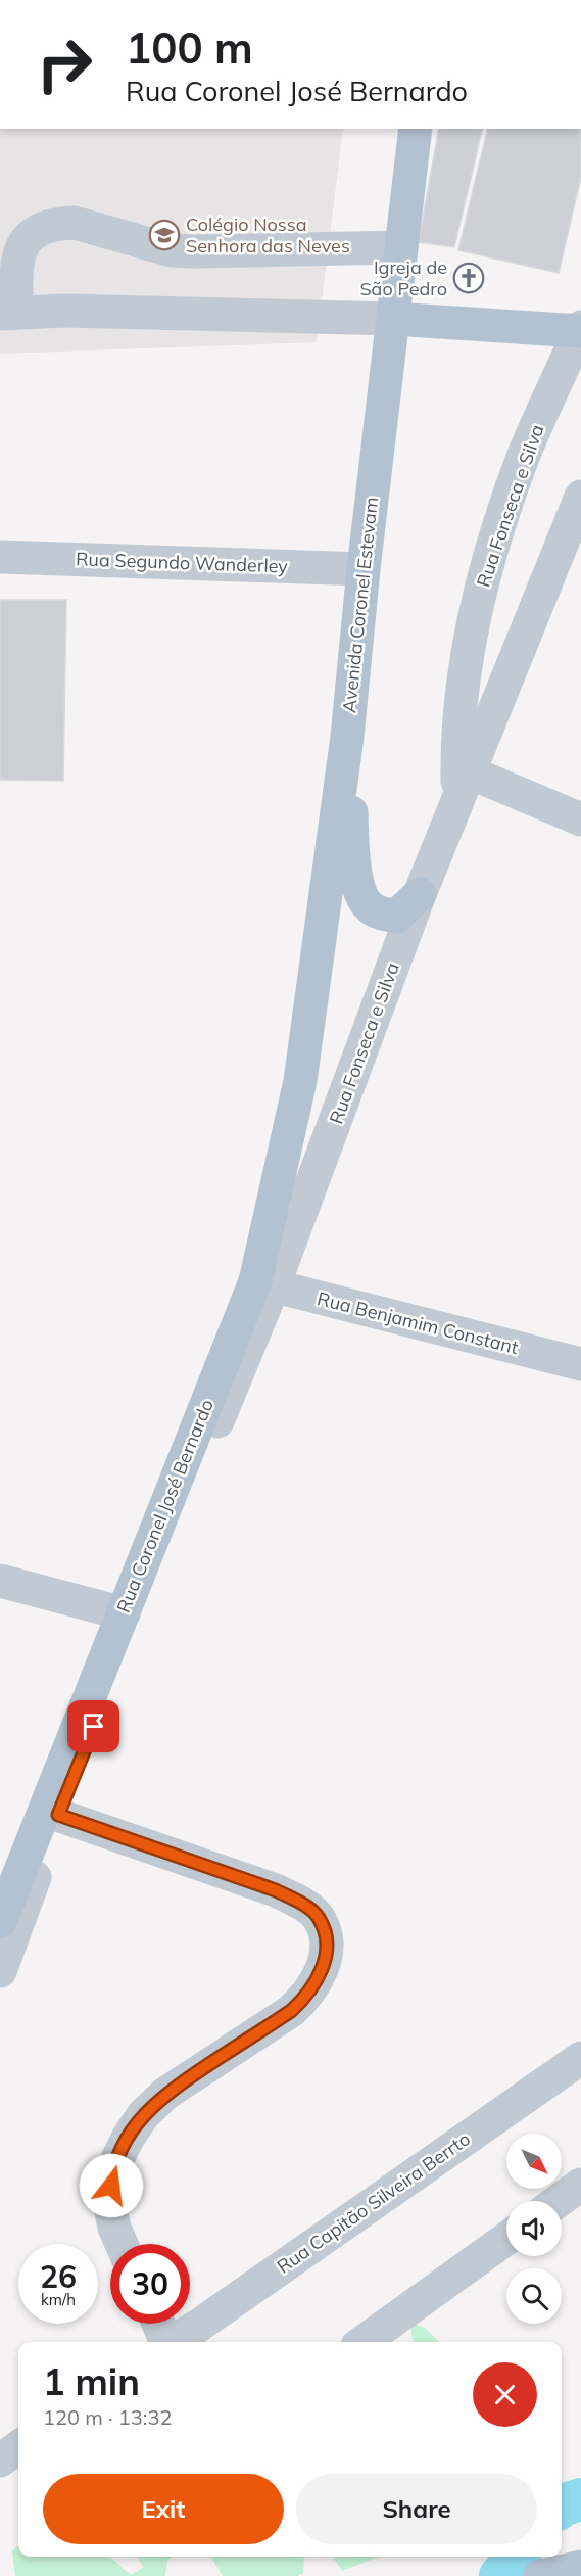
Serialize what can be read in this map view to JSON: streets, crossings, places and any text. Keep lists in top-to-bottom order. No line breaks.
{"streets":{"main road":["Avenida Coronel Estevam","Rua Coronel José Bernardo"],"street":["Rua Fonseca e Silva","Rua Segundo Wanderley","Rua Benjamim Constant","Rua Capitão Silveira Berrto"]},"crossings":[["Rua Fonseca e Silva","Rua Benjamim Constant"],["Rua Fonseca e Silva","Rua Coronel José Bernardo"],["Rua Segundo Wanderley","Avenida Coronel Estevam"],["Avenida Coronel Estevam","Rua Coronel José Bernardo"],["Rua Benjamim Constant","Rua Coronel José Bernardo"]],"places":{"school or university":["Colégio Nossa Senhora das Neves"],"church":["Igreja de São Pedro"]},"north":"bottom right","page":{"turn":["100 m","Rua Coronel José Bernardo"],"speed":"26 km/h","limit":"30","heading":["1 min","120 m · 13:32"],"buttons":["Exit","Share"]}}
